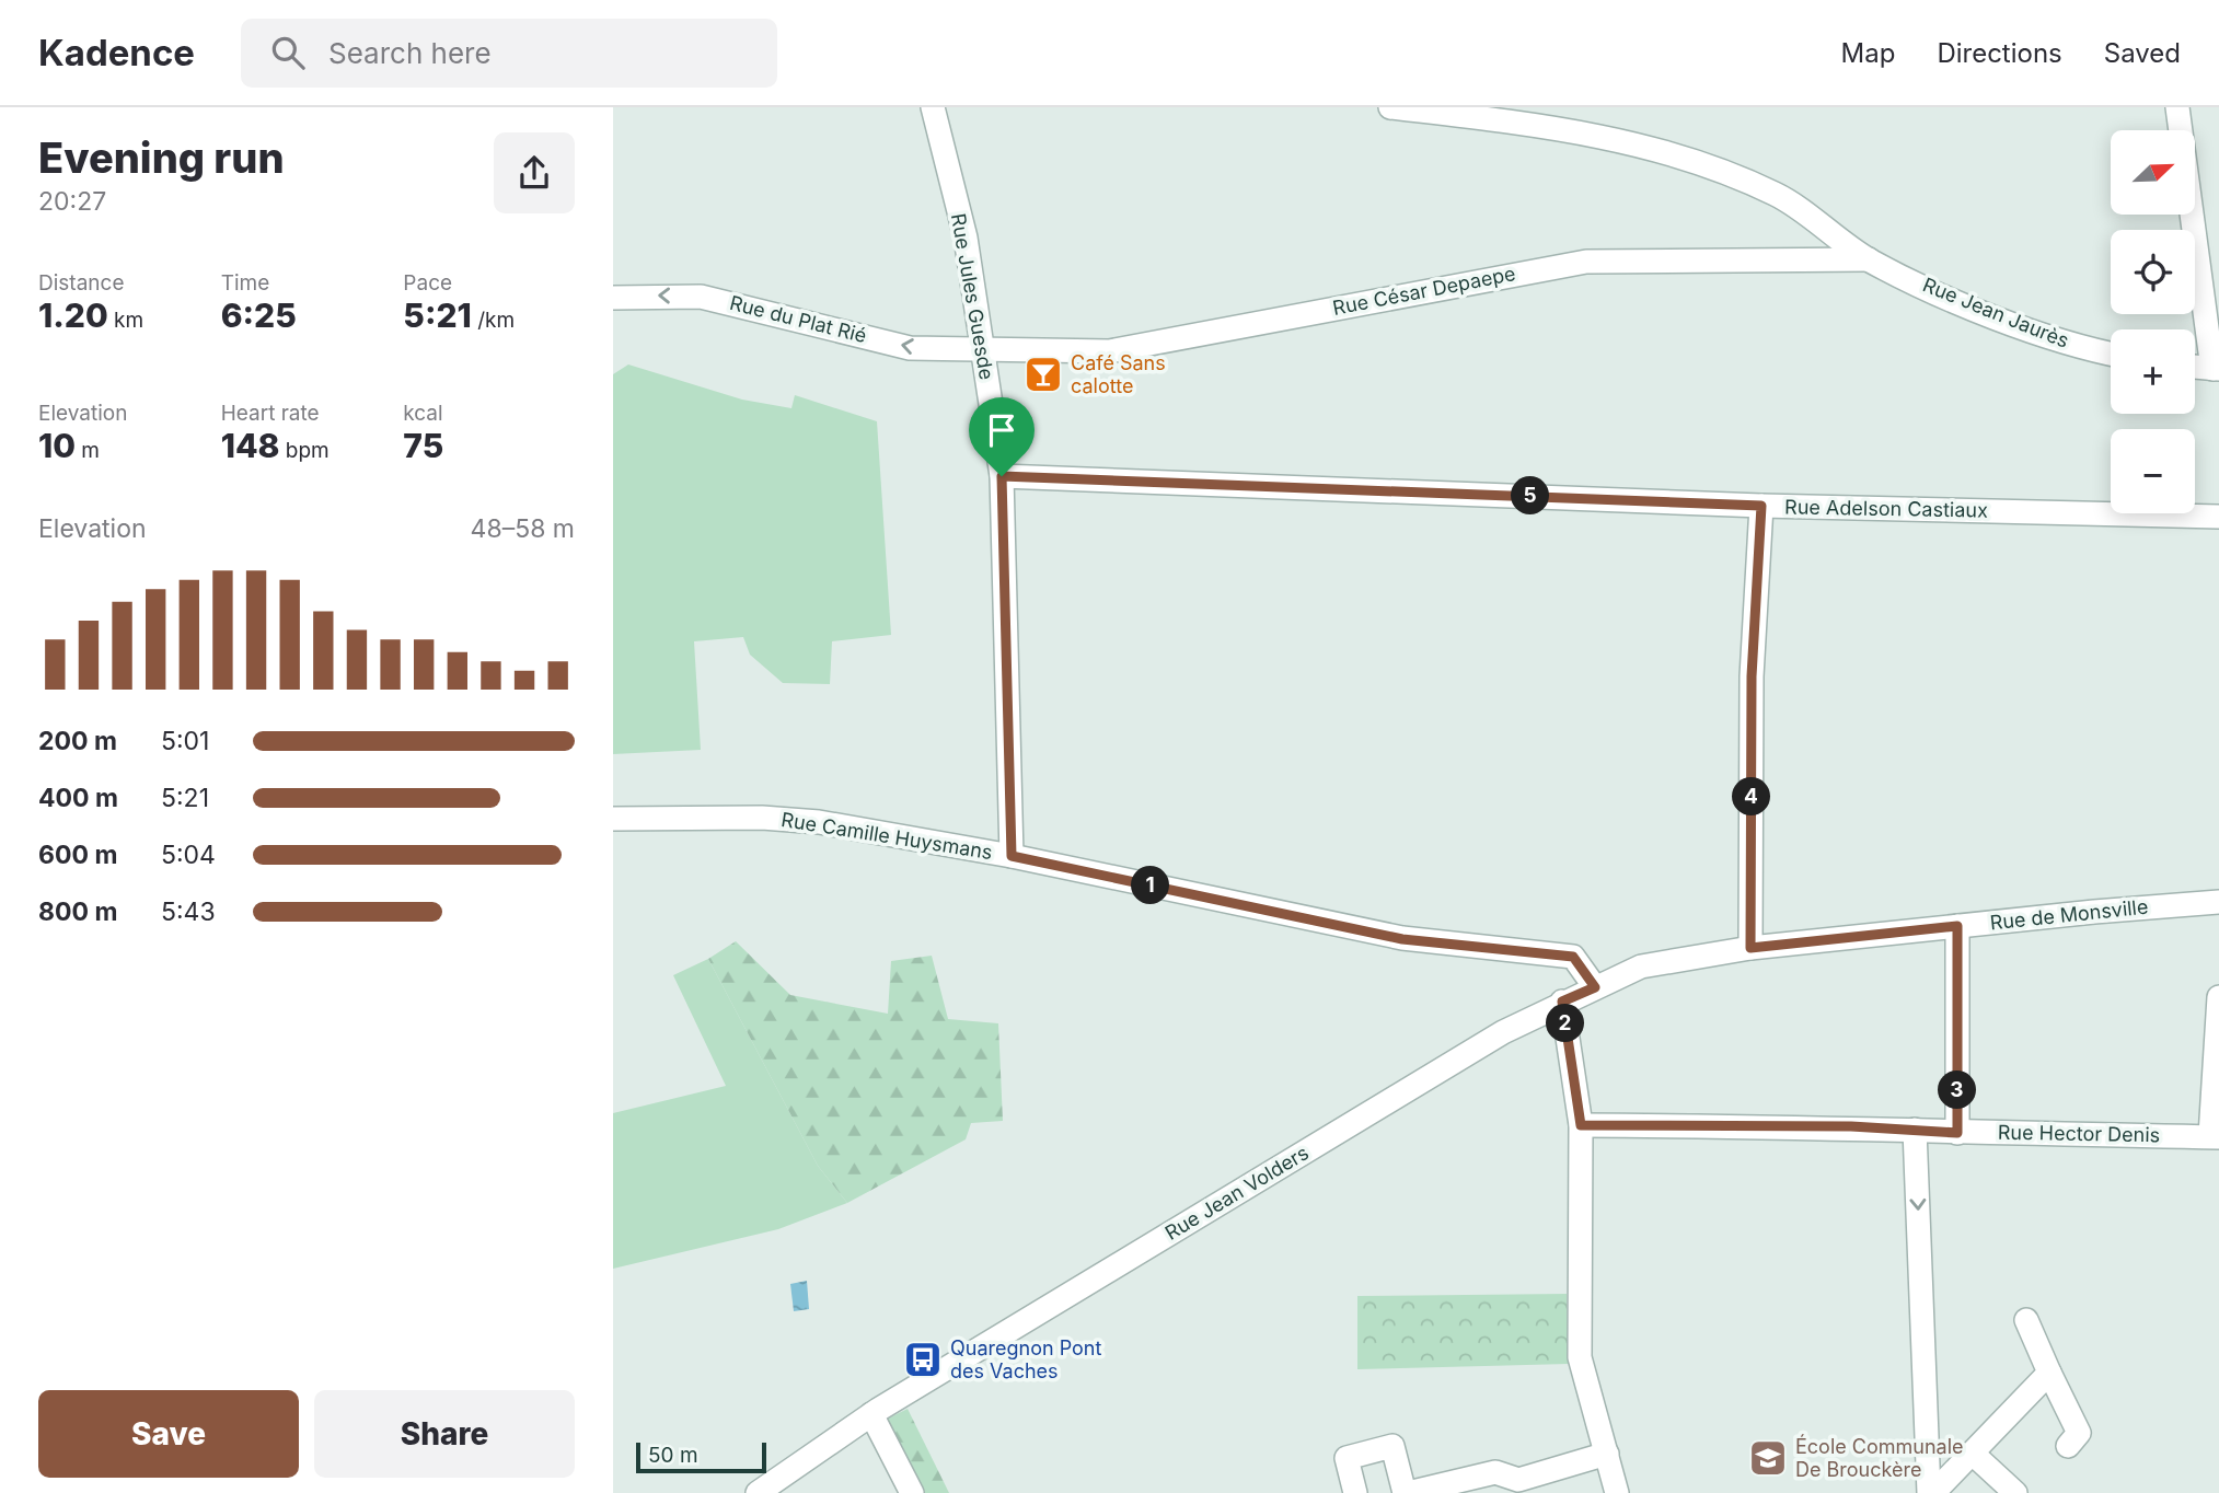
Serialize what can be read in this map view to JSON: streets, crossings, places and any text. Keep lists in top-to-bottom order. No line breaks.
{"streets":{"street":["Rue César Depaepe","Rue Jules Guesde","Rue Jean Jaurès","Rue du Plat Rié","Rue Adelson Castiaux","Rue Camille Huysmans","Rue de Monsville","Rue Hector Denis","Rue Jean Volders"]},"crossings":[["Rue César Depaepe","Rue Jules Guesde"],["Rue César Depaepe","Rue Jean Jaurès"],["Rue César Depaepe","Rue du Plat Rié"],["Rue Jules Guesde","Rue du Plat Rié"],["Rue Jules Guesde","Rue Adelson Castiaux"],["Rue Jules Guesde","Rue Camille Huysmans"],["Rue Camille Huysmans","Rue de Monsville"],["Rue de Monsville","Rue Jean Volders"]],"one_way":["Rue du Plat Rié"],"places":{"bar":["Café Sans calotte"],"bus stop":["Quaregnon Pont des Vaches"],"school or university":["École Communale De Brouckère"]},"scale_bar":"50 m","north":"top right","page":{"header":"Kadence","search":"Search here","nav":["Map","Directions","Saved"],"heading":["Evening run","20:27"],"map_buttons":["+","−"],"stats":[["Distance","1.20 km"],["Time","6:25"],["Pace","5:21 /km"],["Elevation","10 m"],["Heart rate","148 bpm"],["kcal","75"]],"pins":["5","4","1","2","3"],"chart":["Elevation","48–58 m"],"list":[{"name":"200 m","note":"5:01"},{"name":"400 m","note":"5:21"},{"name":"600 m","note":"5:04"},{"name":"800 m","note":"5:43"}],"buttons":["Save","Share"],"scale":"50 m"}}
